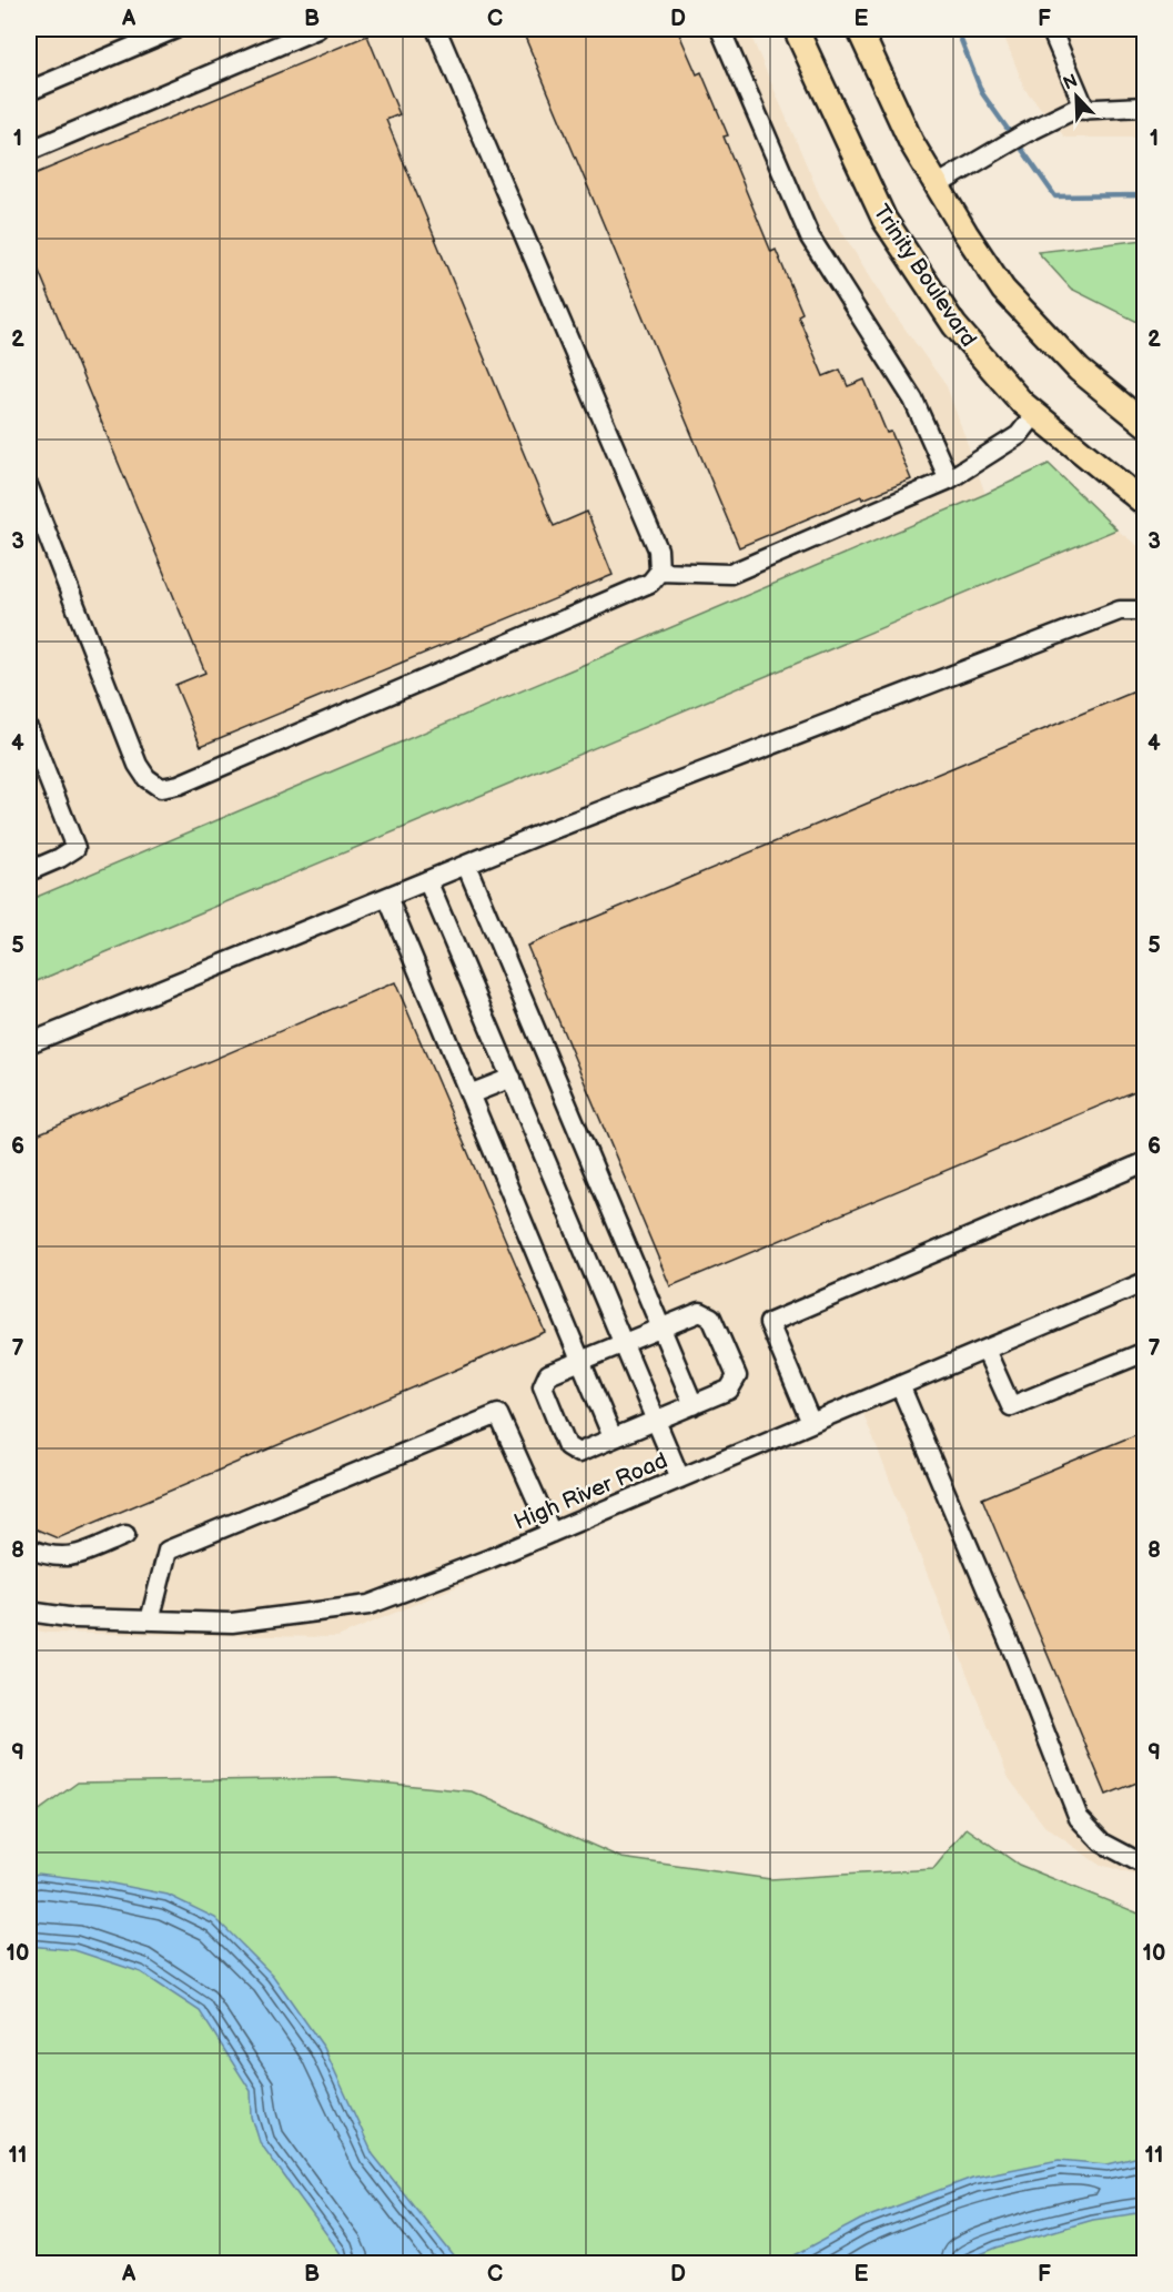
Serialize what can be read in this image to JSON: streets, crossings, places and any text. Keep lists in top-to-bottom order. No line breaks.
{"streets":{"main road":["Trinity Boulevard"],"street":["High River Road"]},"north":"top left","grid":{"columns":["A","B","C","D","E","F"],"rows":["1","2","3","4","5","6","7","8","9","10","11"]}}
